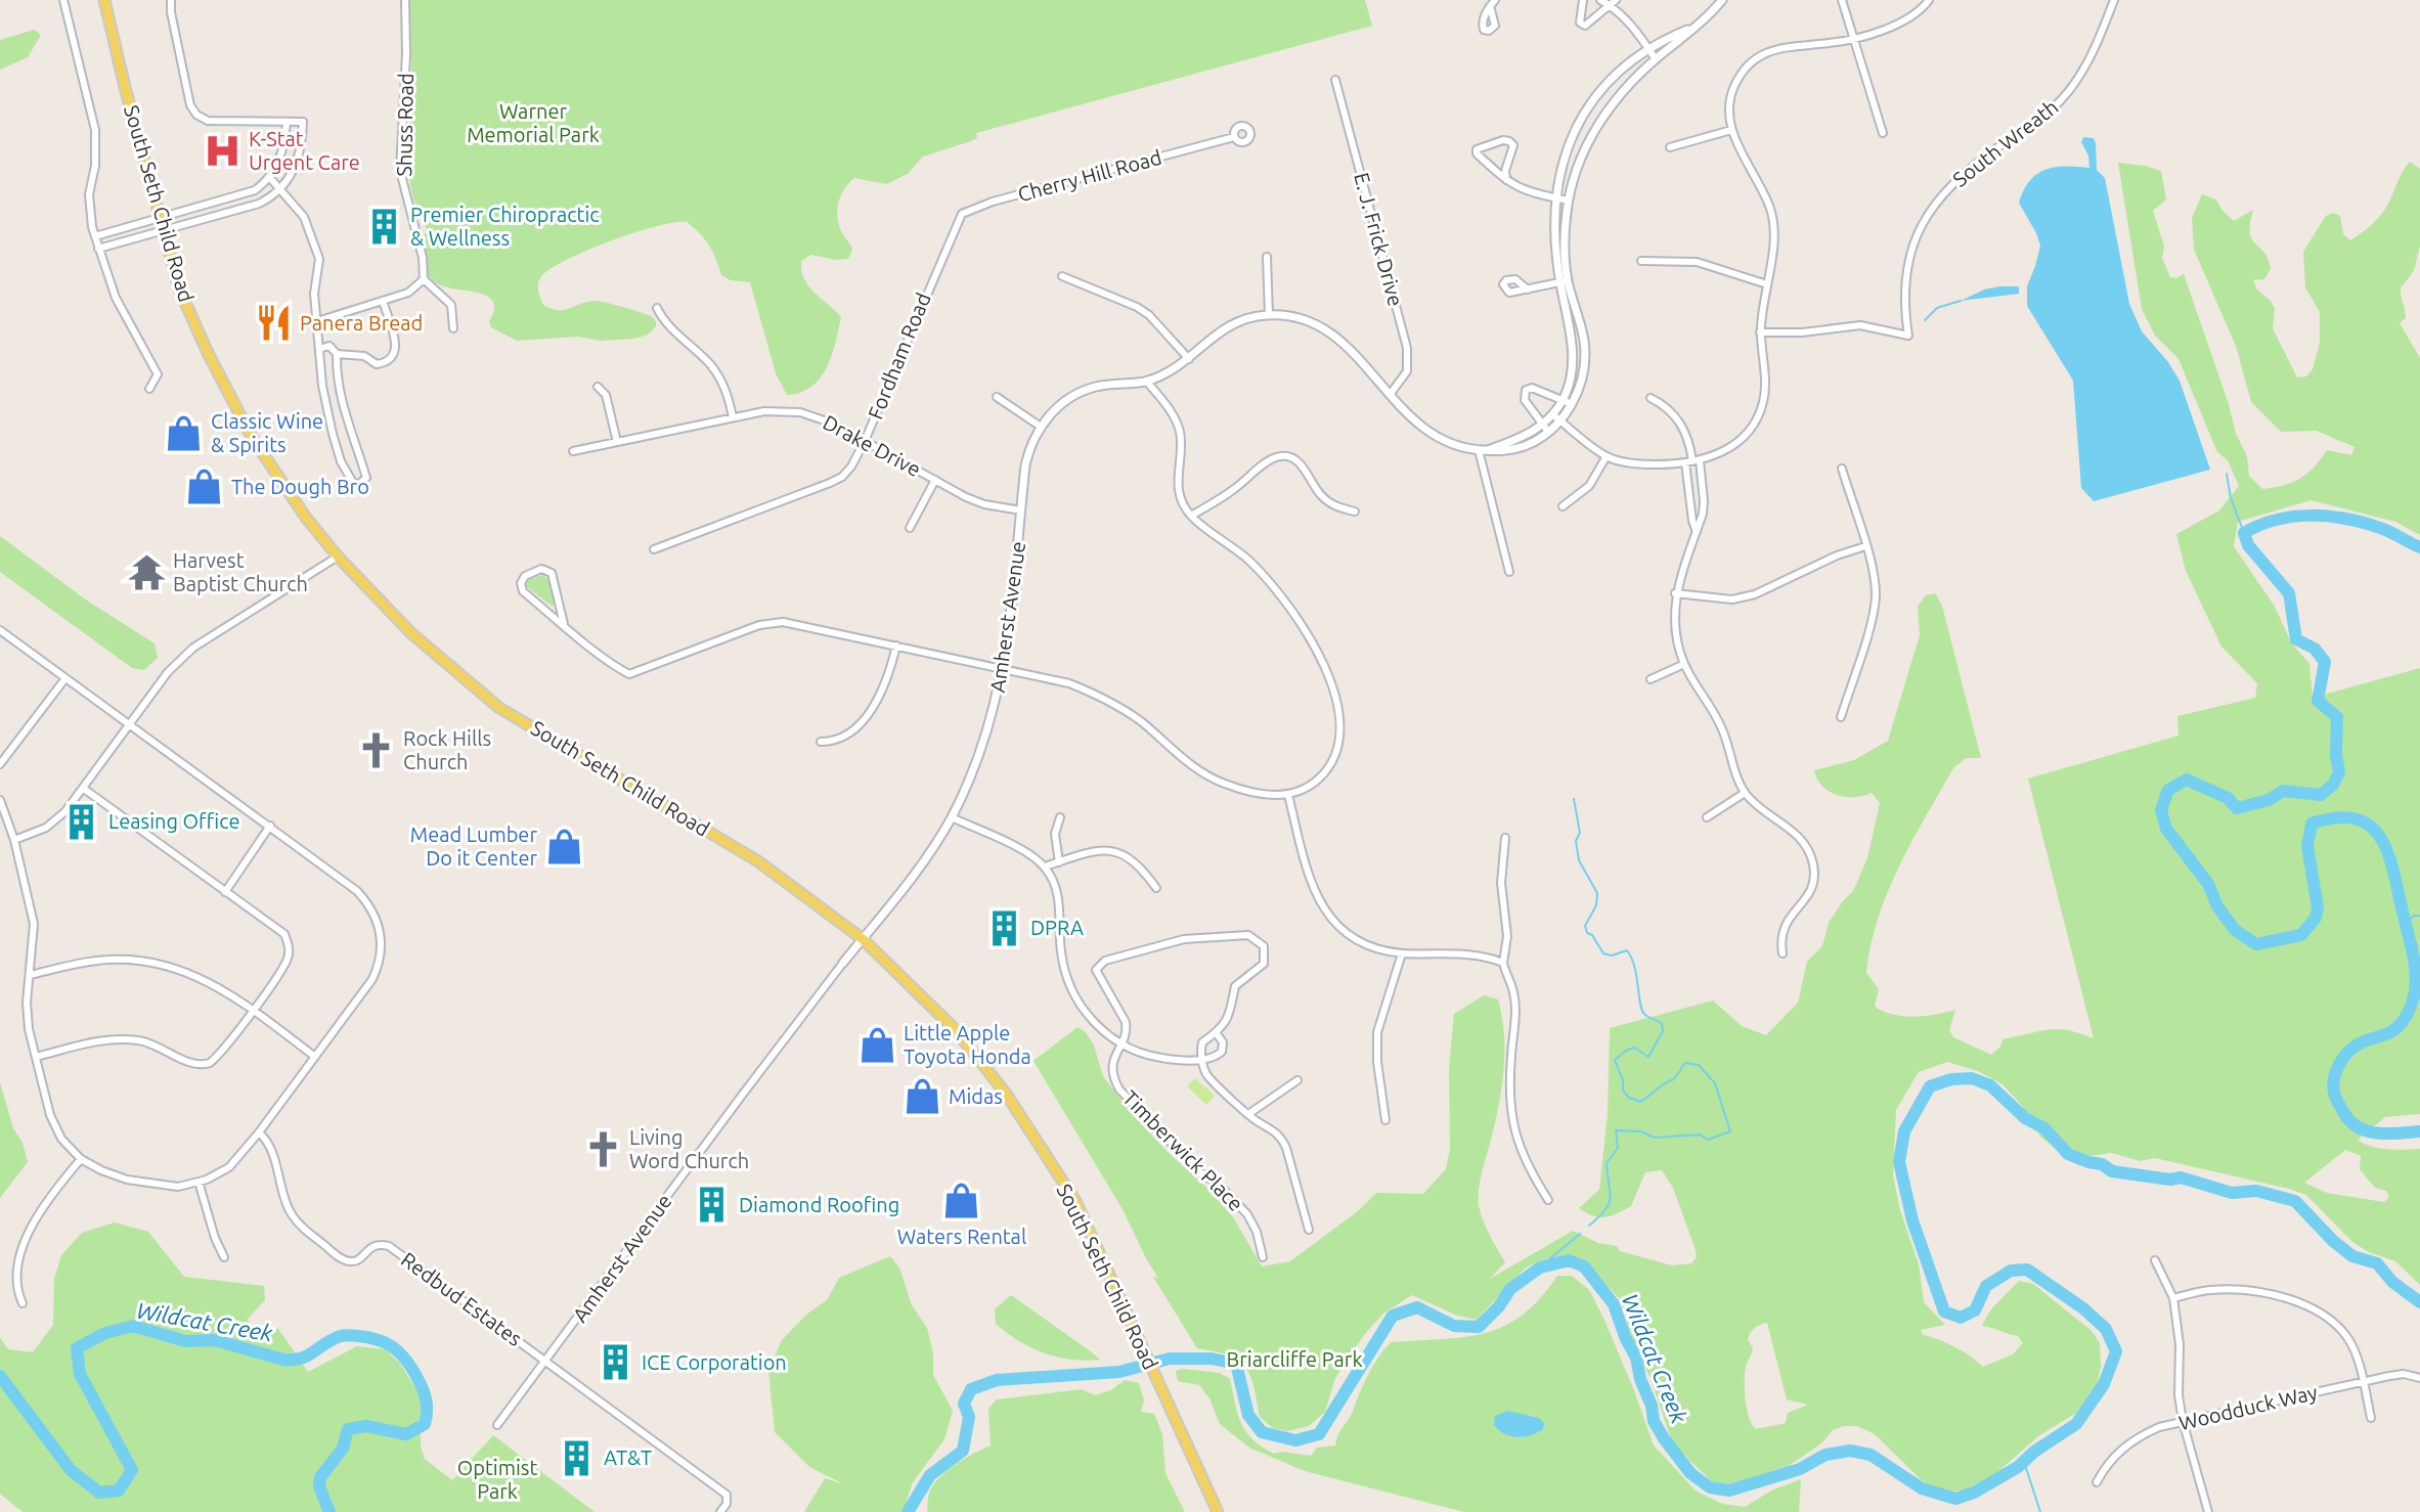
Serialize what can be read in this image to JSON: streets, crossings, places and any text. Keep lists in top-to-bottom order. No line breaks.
{"streets":{"main road":["South Seth Child Road"],"street":["Shuss Road","South Wreath","Cherry Hill Road","E. J. Frick Drive","Fordham Road","Drake Drive","Amherst Avenue","Timberwick Place","Redbud Estates","Woodduck Way"]},"crossings":[["Cherry Hill Road","Fordham Road"],["South Seth Child Road","Amherst Avenue"],["E. J. Frick Drive","Amherst Avenue"],["Fordham Road","Drake Drive"],["Drake Drive","Amherst Avenue"],["Amherst Avenue","Redbud Estates"]],"water":["Wildcat Creek"],"parks":["Warner Memorial Park","Briarcliffe Park","Optimist Park"],"places":{"hospital":["K-Stat Urgent Care"],"building":["Premier Chiropractic & Wellness","Leasing Office","DPRA","Diamond Roofing","ICE Corporation","AT&T"],"restaurant":["Panera Bread"],"shop":["Classic Wine & Spirits","The Dough Bro","Mead Lumber Do it Center","Little Apple Toyota Honda","Midas","Waters Rental"],"temple":["Harvest Baptist Church"],"church":["Rock Hills Church","Living Word Church"]}}
